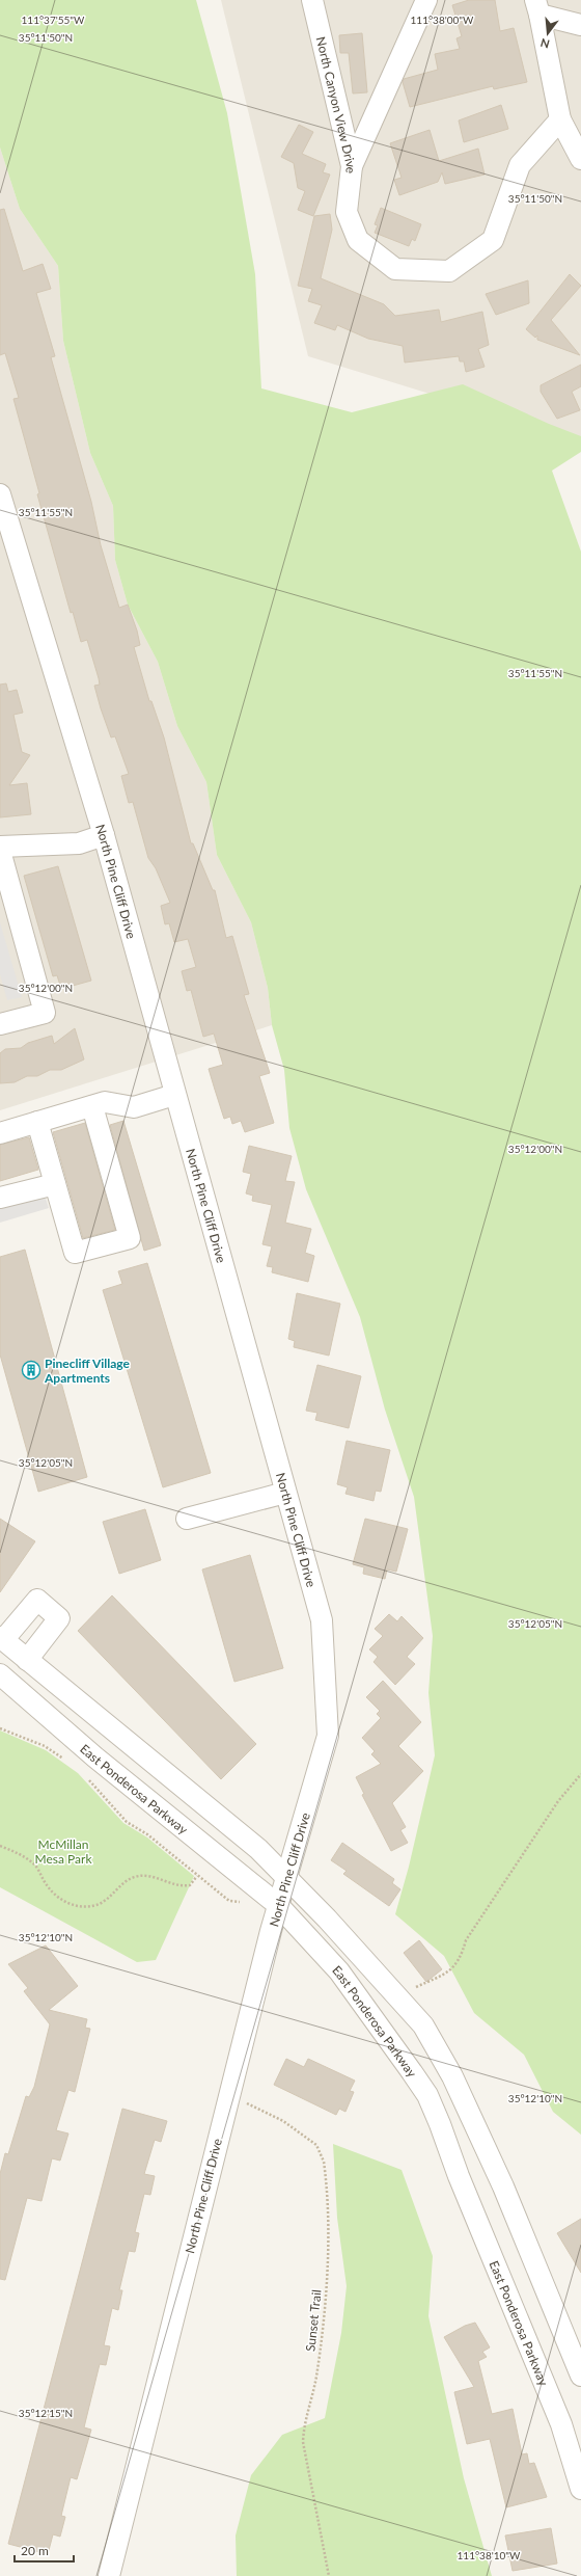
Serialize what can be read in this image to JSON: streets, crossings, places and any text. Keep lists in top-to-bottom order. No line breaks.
{"streets":{"street":["North Canyon View Drive","North Pine Cliff Drive","East Ponderosa Parkway"],"path":["Sunset Trail"]},"crossings":[["North Pine Cliff Drive","East Ponderosa Parkway"]],"parks":["McMillan Mesa Park"],"places":{"building":["Pinecliff Village Apartments"]},"scale_bar":"20 m","north":"bottom","coordinates":["111°37'55\"W","111°38'00\"W","35°11'50\"N","35°11'55\"N","35°12'00\"N","35°12'05\"N","35°12'10\"N","35°12'15\"N","111°38'10\"W"]}
